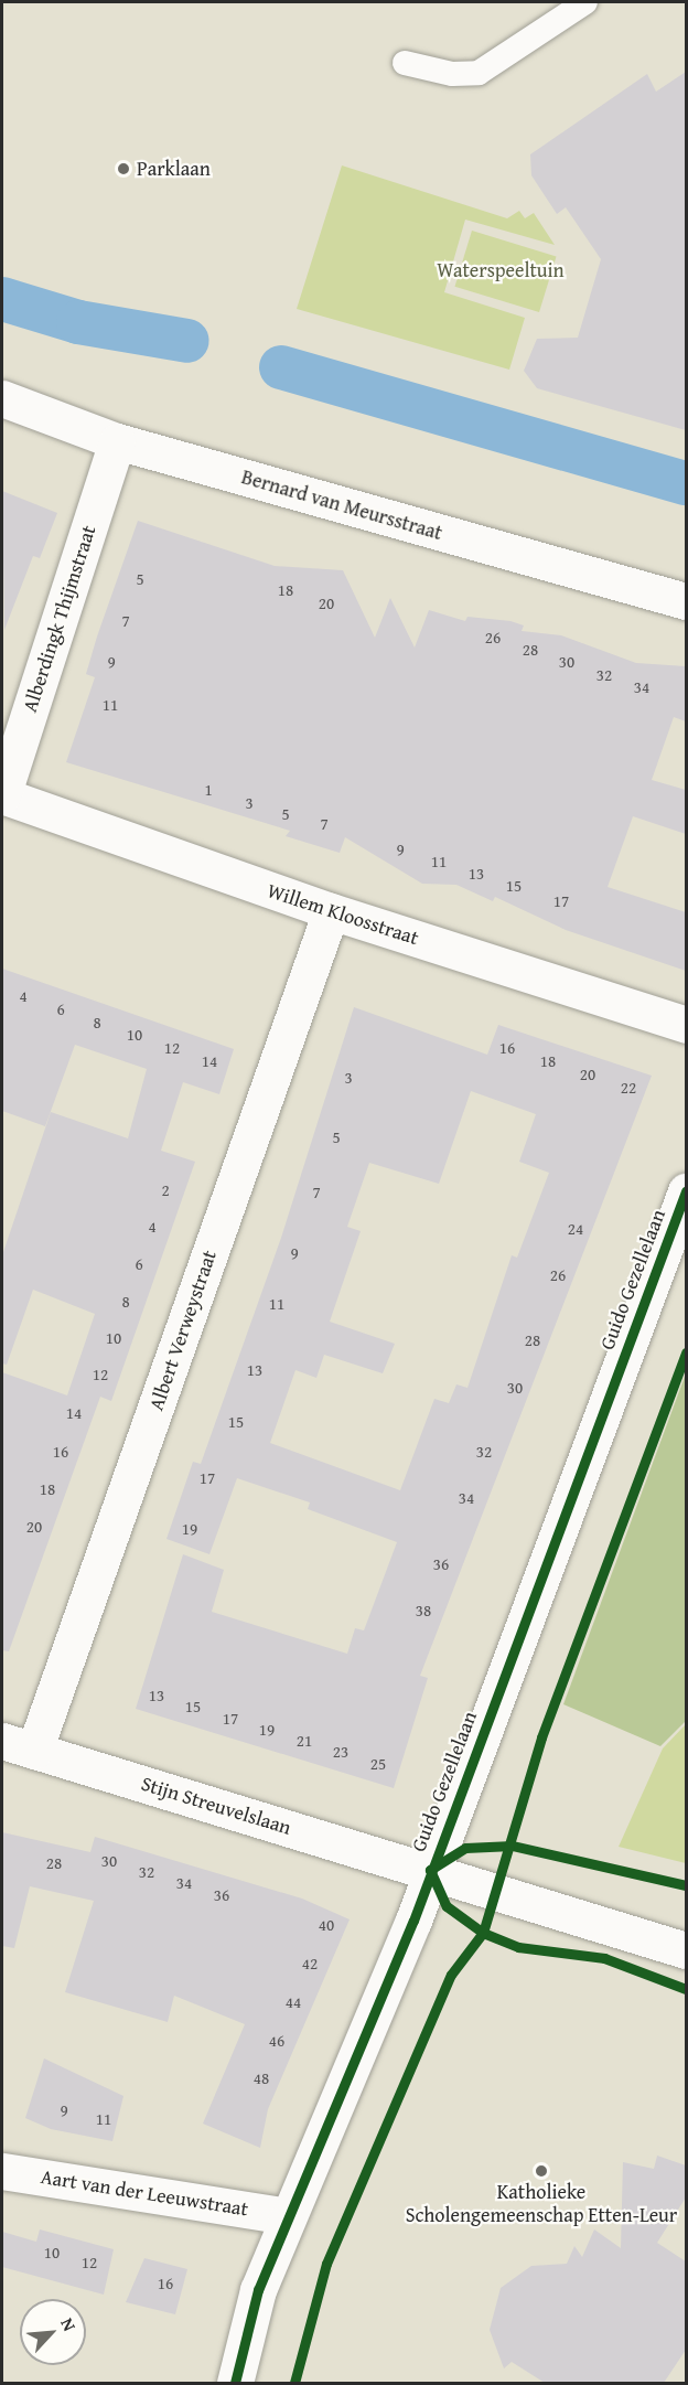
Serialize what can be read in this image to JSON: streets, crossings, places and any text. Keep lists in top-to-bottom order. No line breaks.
{"streets":{"street":["Bernard van Meursstraat","Alberdingk Thijmstraat","Willem Kloosstraat","Guido Gezellelaan","Albert Verweystraat","Stijn Streuvelslaan","Aart van der Leeuwstraat"]},"crossings":[["Bernard van Meursstraat","Alberdingk Thijmstraat"],["Alberdingk Thijmstraat","Willem Kloosstraat"],["Willem Kloosstraat","Albert Verweystraat"],["Guido Gezellelaan","Stijn Streuvelslaan"],["Guido Gezellelaan","Aart van der Leeuwstraat"],["Albert Verweystraat","Stijn Streuvelslaan"]],"parks":["Waterspeeltuin"],"places":["Parklaan","Katholieke Scholengemeenschap Etten-Leur"],"house_numbers":["5","18","20","7","26","28","9","30","32","34","11","1","3","5","7","9","11","13","15","17","4","6","8","10","12","16","14","18","20","3","22","5","2","7","4","24","9","6","26","8","11","10","28","13","12","30","14","15","16","32","17","18","34","20","19","36","38","13","15","17","19","21","23","25","30","28","32","34","36","40","42","44","46","48","9","11","10","12","16"],"north":"top right"}
